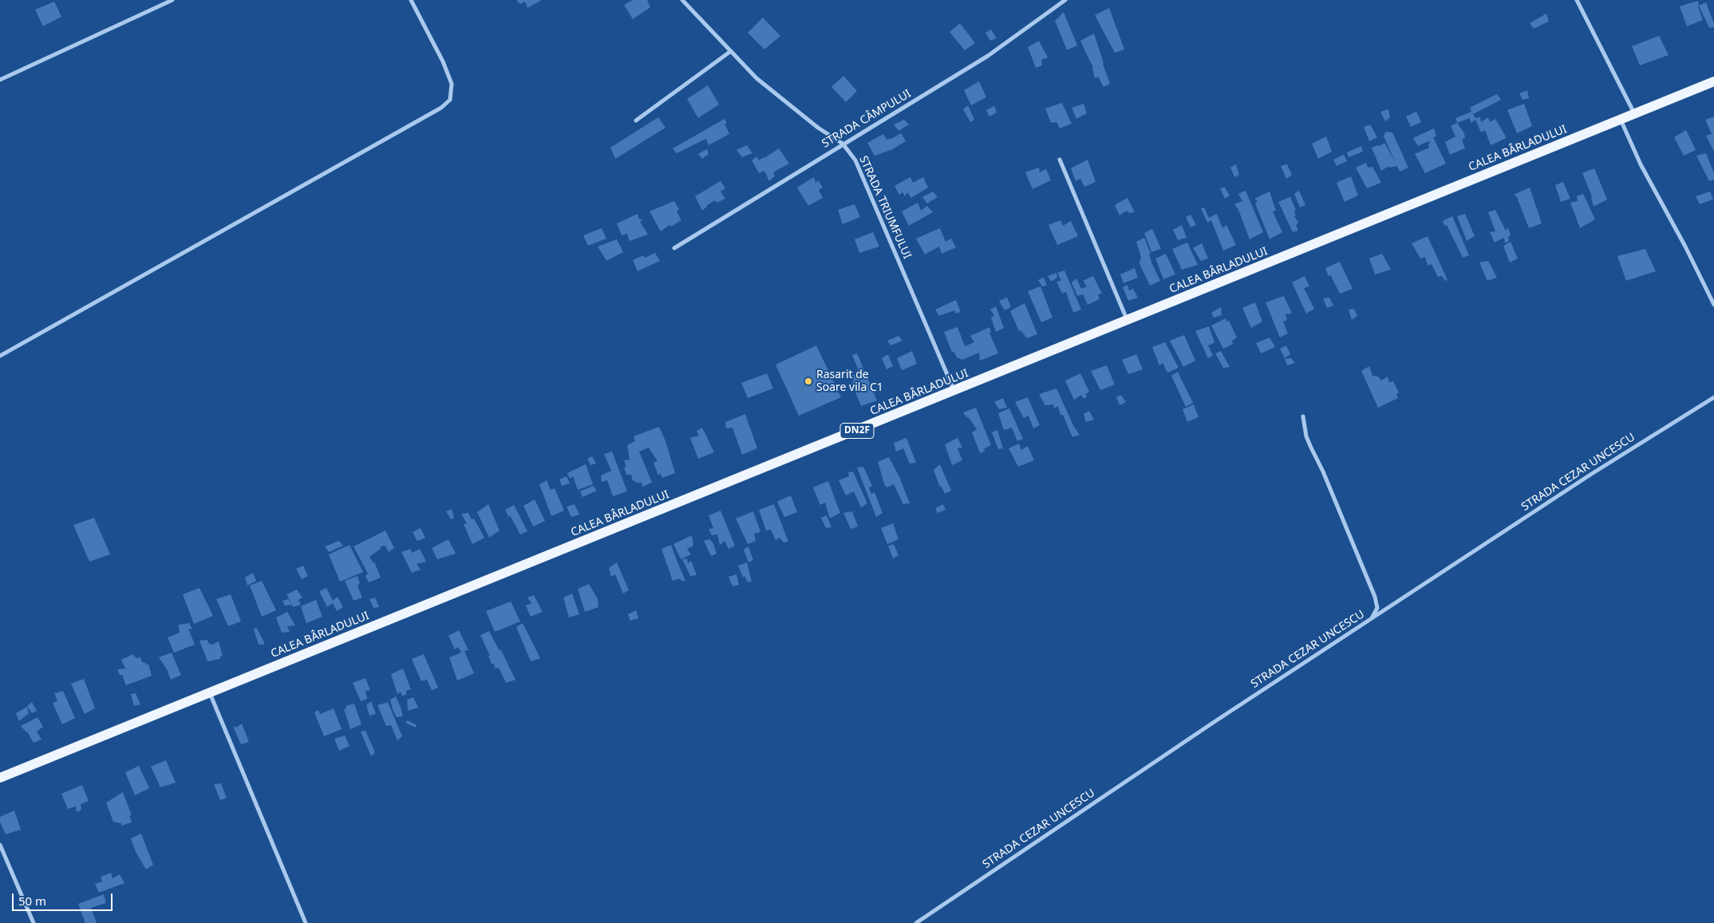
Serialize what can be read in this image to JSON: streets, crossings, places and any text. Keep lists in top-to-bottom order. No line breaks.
{"streets":{"main road":["CALEA BÂRLADULUI","DN2F"],"street":["STRADA CÂMPULUI","STRADA TRIUMFULUI","STRADA CEZAR UNCESCU"]},"crossings":[["STRADA CÂMPULUI","STRADA TRIUMFULUI"],["CALEA BÂRLADULUI","STRADA TRIUMFULUI"]],"places":["Rasarit de Soare vila C1"],"scale_bar":"50 m"}
